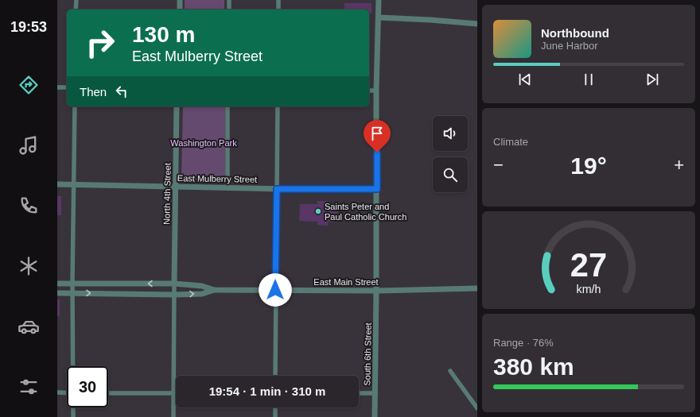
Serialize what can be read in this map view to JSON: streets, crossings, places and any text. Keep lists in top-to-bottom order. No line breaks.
{"streets":{"street":["East Mulberry Street","North 4th Street","East Main Street","South 6th Street"]},"crossings":[["East Mulberry Street","North 4th Street"],["East Mulberry Street","South 6th Street"],["North 4th Street","East Main Street"],["East Main Street","South 6th Street"]],"parks":["Washington Park"],"places":["Saints Peter and Paul Catholic Church"],"page":{"tabs":"19:53","turn":["130 m","East Mulberry Street"],"song":["Northbound","June Harbor"],"then":"Then","tile":["Climate",["Range · 76%","380 km"]],"heat":["−","19°","+"],"limit":"30","trip":"19:54 · 1 min · 310 m","gauge":["27","km/h"]}}
